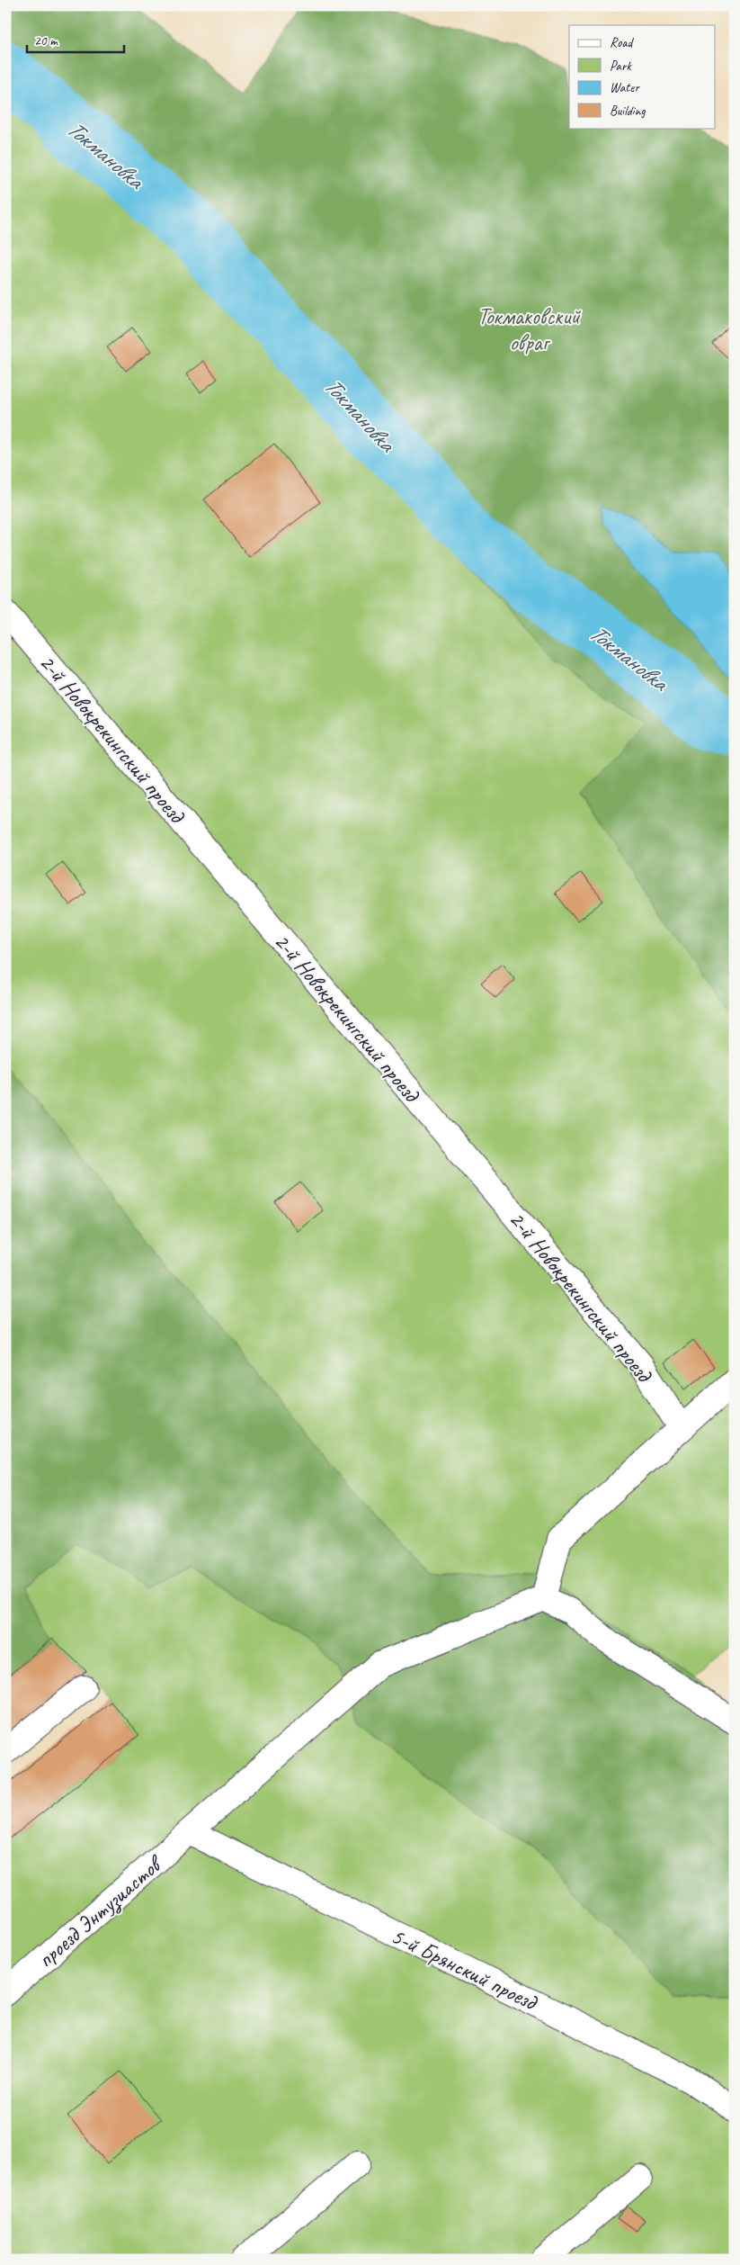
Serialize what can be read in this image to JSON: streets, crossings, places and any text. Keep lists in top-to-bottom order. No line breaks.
{"streets":{"street":["2-й Новокрекингский проезд","проезд Энтузиастов","5-й Брянский проезд"]},"crossings":[["проезд Энтузиастов","5-й Брянский проезд"]],"water":["Токмановка"],"parks":["Токмаковский овраг"],"legend":["Road","Park","Water","Building"],"scale_bar":"20 m"}
